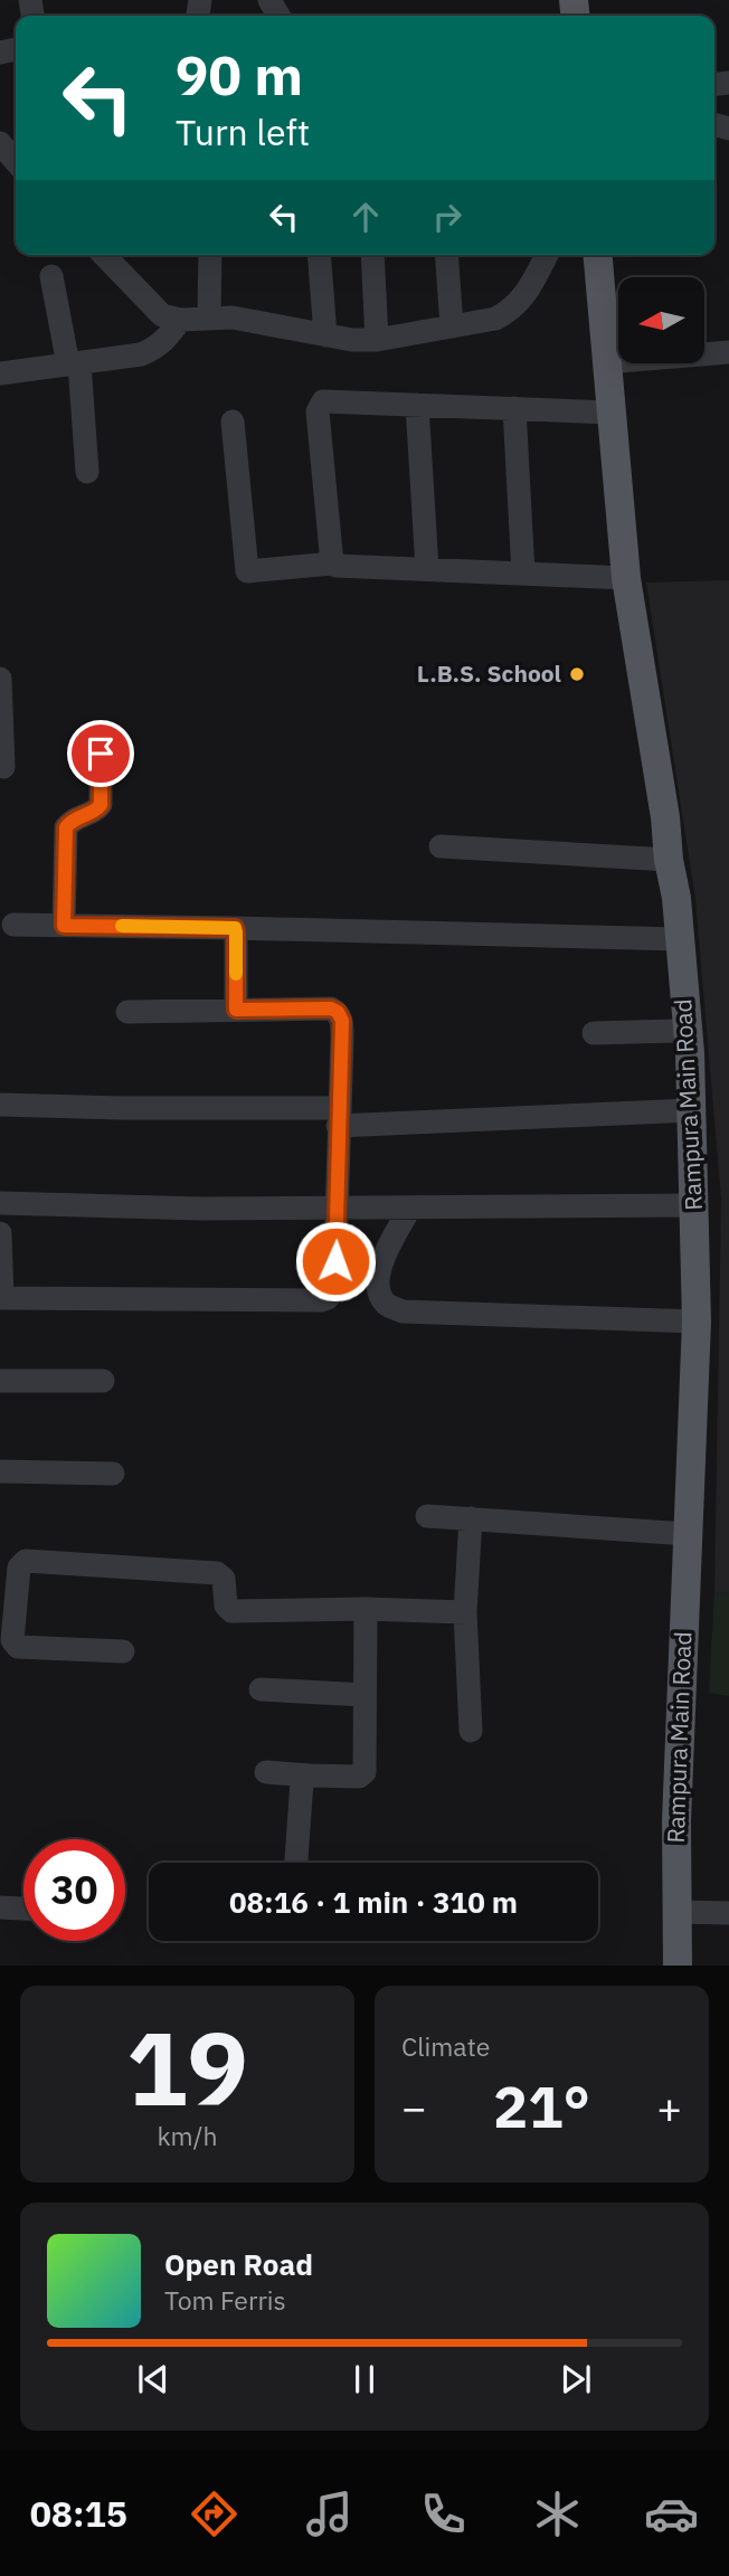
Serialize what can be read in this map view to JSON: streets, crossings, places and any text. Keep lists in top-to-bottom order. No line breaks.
{"streets":{"main road":["Rampura Main Road"]},"places":["L.B.S. School"],"north":"left","page":{"turn":["90 m","Turn left"],"limit":"30","trip":"08:16 · 1 min · 310 m","tile":[["19","km/h"],"Climate"],"heat":["−","21°","+"],"song":["Open Road","Tom Ferris"],"tabs":"08:15"}}
